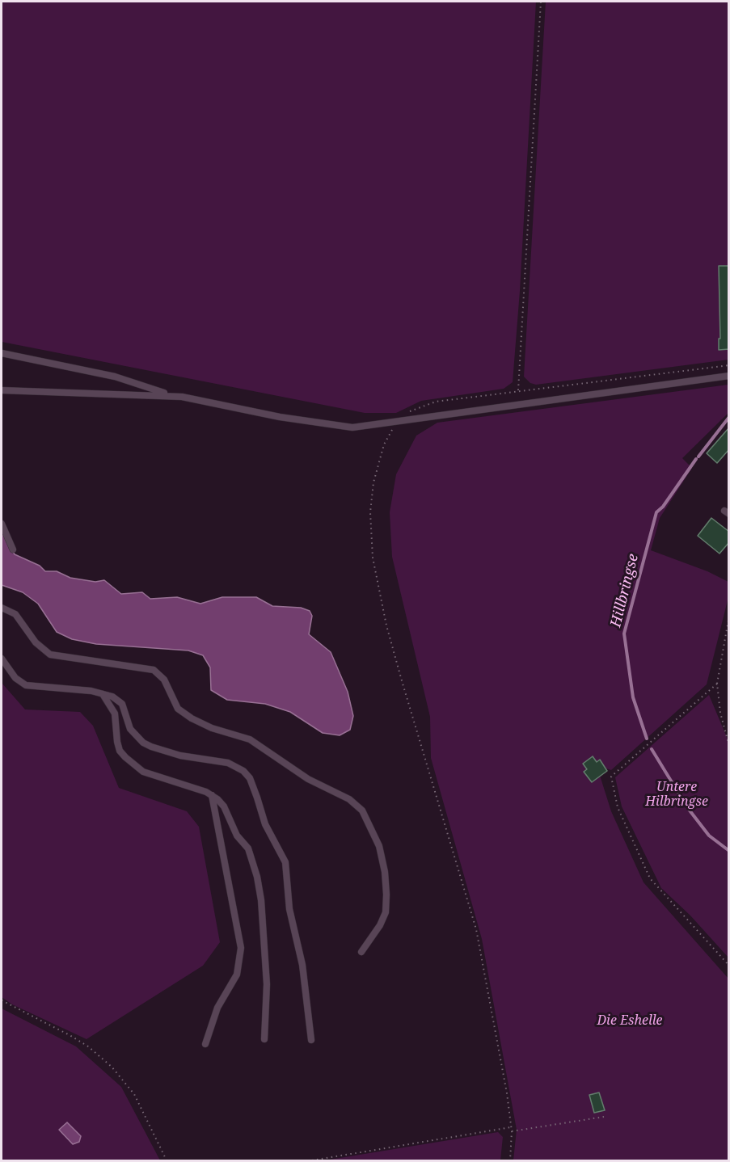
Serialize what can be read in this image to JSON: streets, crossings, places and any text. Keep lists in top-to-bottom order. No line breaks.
{"water":["Hillbringse"],"parks":["Untere Hilbringse","Die Eshelle"]}
